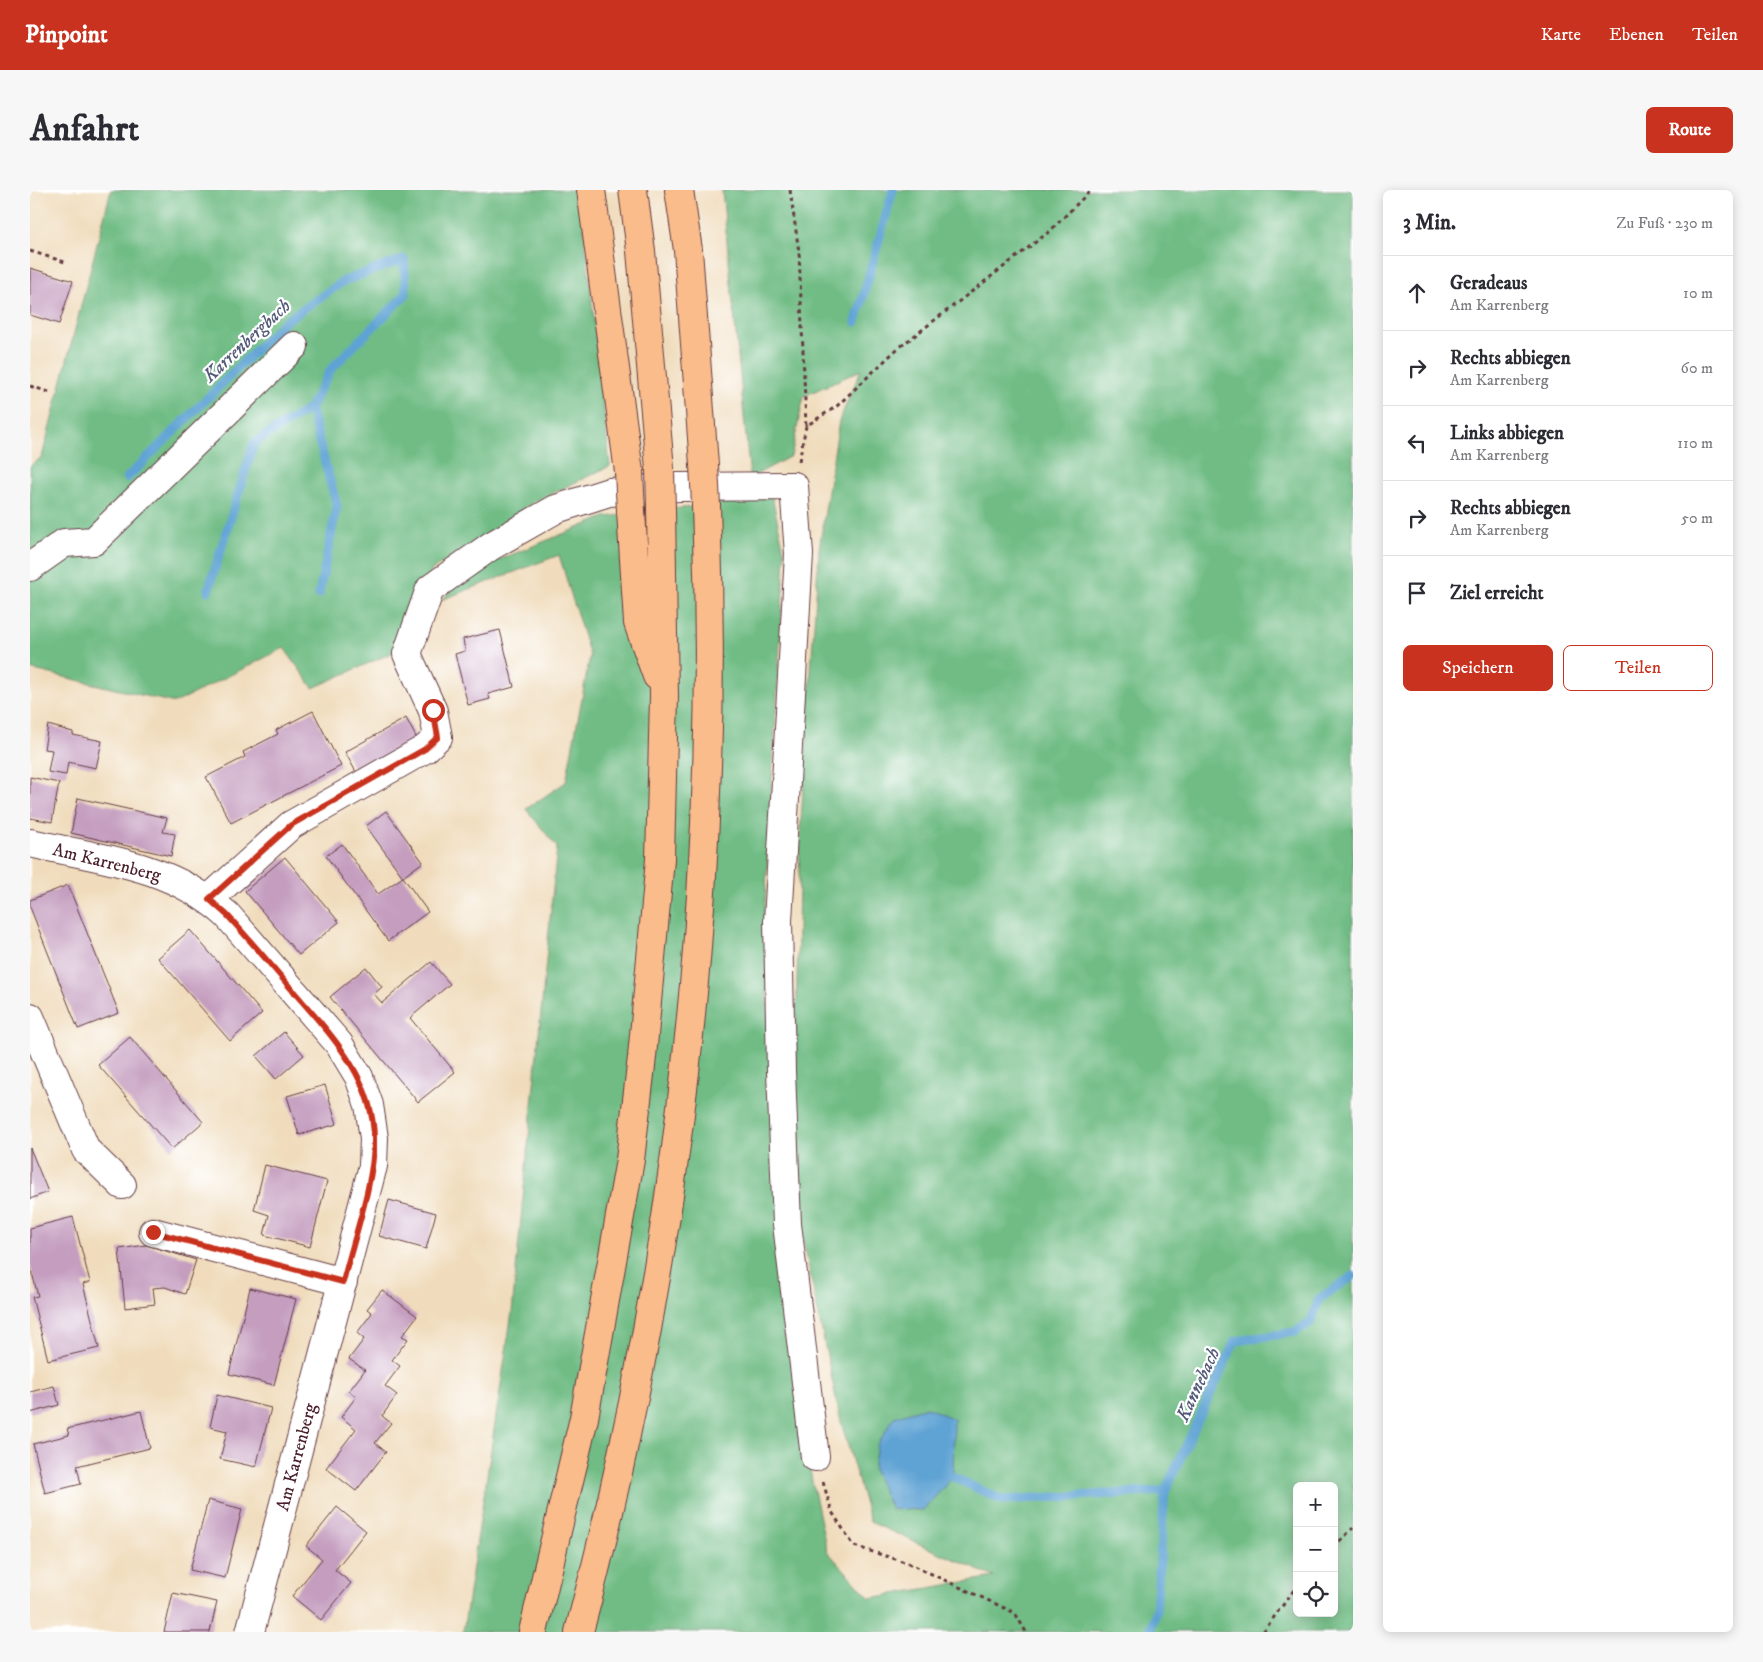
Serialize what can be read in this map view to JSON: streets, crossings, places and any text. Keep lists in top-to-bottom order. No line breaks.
{"streets":{"street":["Am Karrenberg"]},"water":["Karrenbergbach","Kannebach"],"page":{"header":"Pinpoint","nav":["Karte","Ebenen","Teilen"],"buttons":["Route",["Speichern","Teilen"]],"title":"Anfahrt","heading":["3 Min.","Zu Fuß · 230 m"],"list":[["Geradeaus","Am Karrenberg","10 m"],["Rechts abbiegen","Am Karrenberg","60 m"],["Links abbiegen","Am Karrenberg","110 m"],["Rechts abbiegen","Am Karrenberg","50 m"],"Ziel erreicht"],"map_buttons":["+","−"]}}
